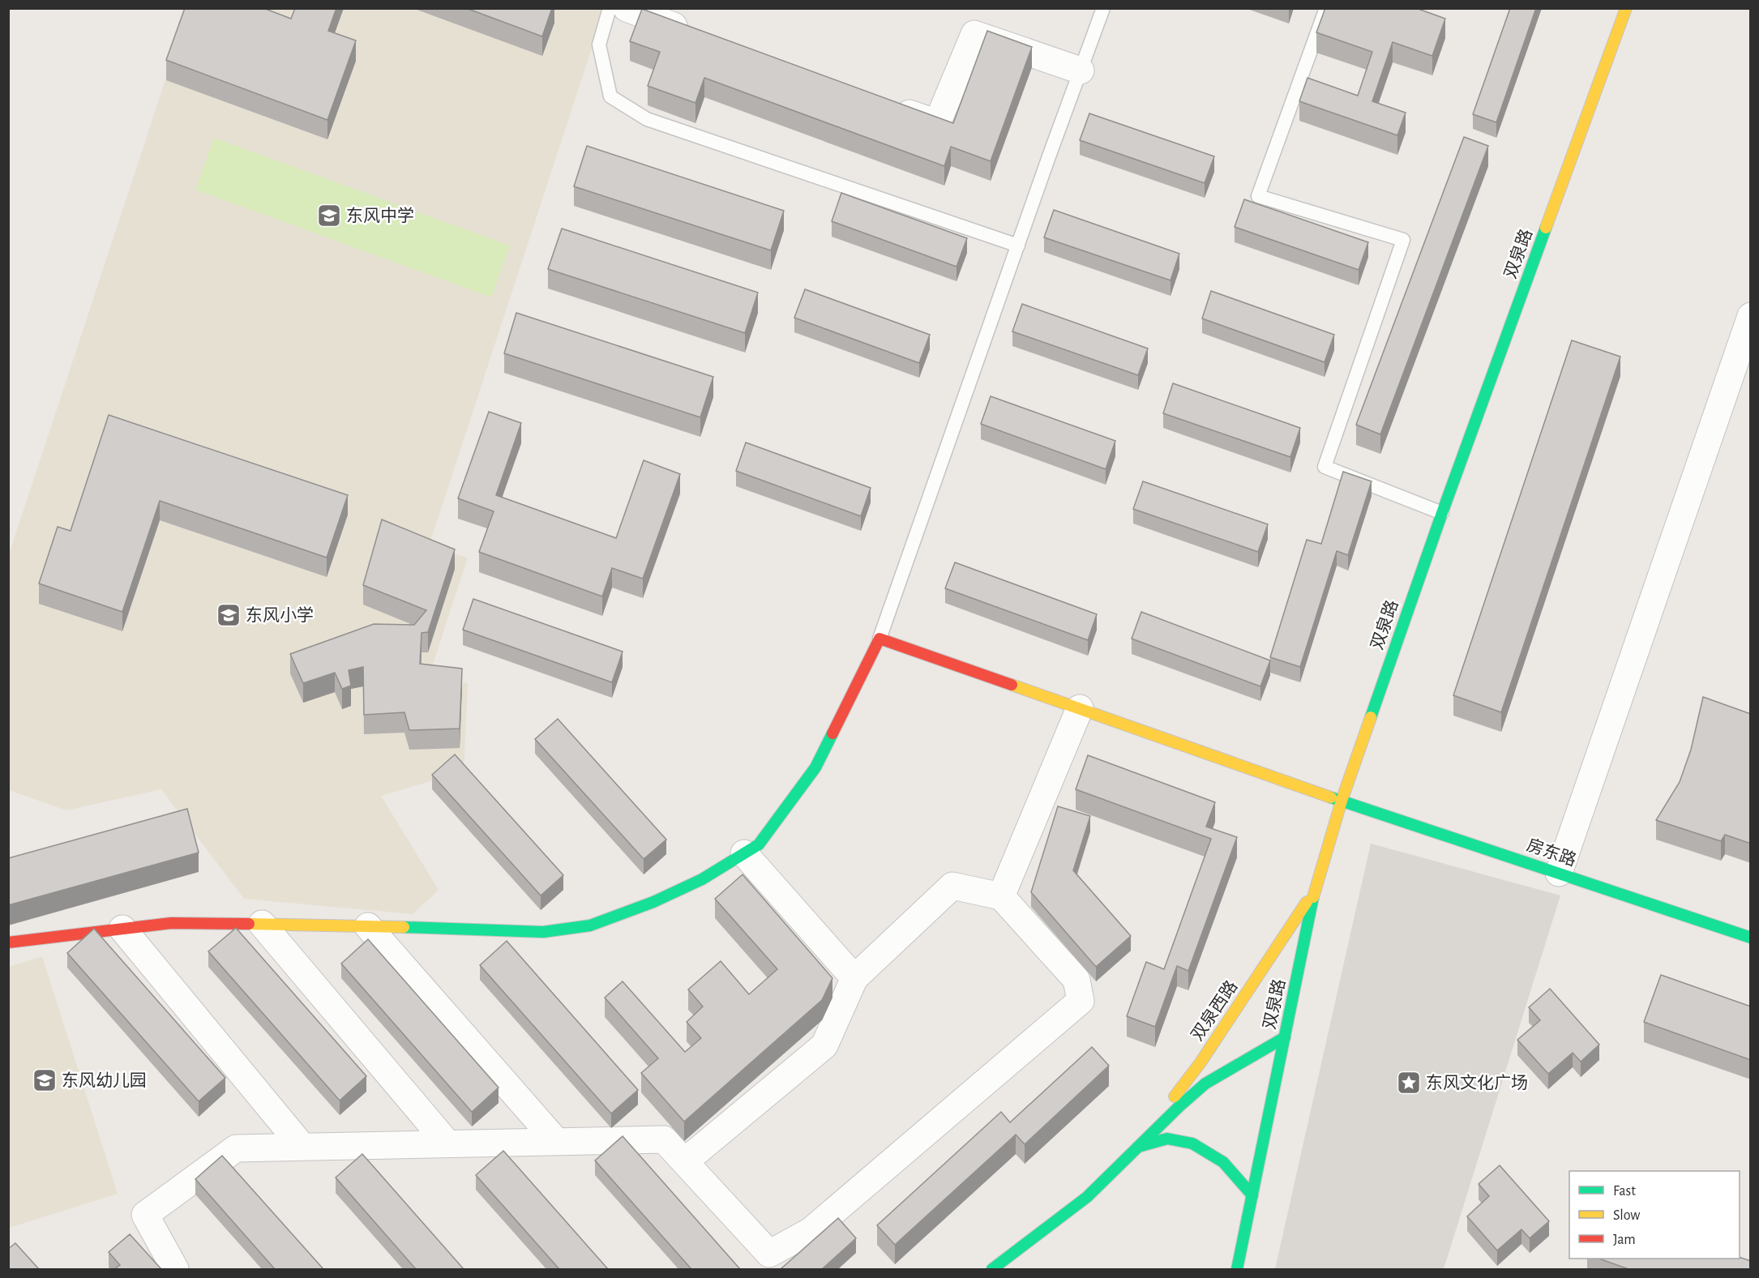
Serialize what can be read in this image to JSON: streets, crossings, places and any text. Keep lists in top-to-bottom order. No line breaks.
{"streets":{"street":["双泉路","房东路","双泉西路"]},"crossings":[["双泉路","房东路"],["双泉路","双泉西路"]],"places":{"school or university":["东风中学","东风小学","东风幼儿园"],"place":["东风文化广场"]},"legend":["Fast","Slow","Jam"]}
